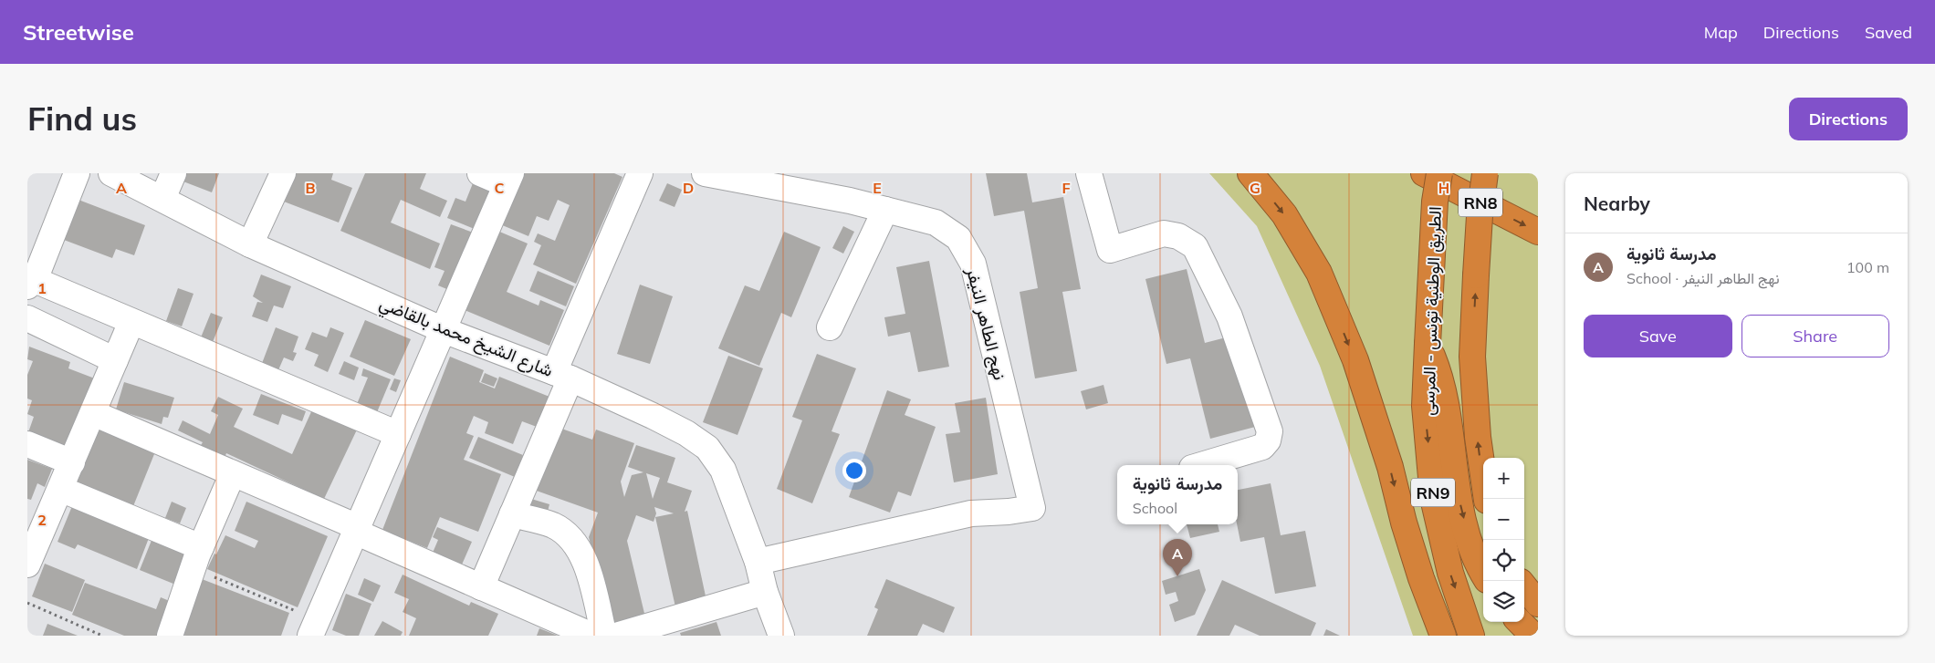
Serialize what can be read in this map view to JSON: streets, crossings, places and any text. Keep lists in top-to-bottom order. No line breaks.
{"streets":{"highway":["RN8","الطريق الوطنية تونس - المرسى","RN9"],"street":["نهج الطاهر النيفر","شارع الشيخ محمد بالقاضي"]},"crossings":[["الطريق الوطنية تونس - المرسى","RN9"],["نهج الطاهر النيفر","شارع الشيخ محمد بالقاضي"]],"page":{"header":"Streetwise","nav":["Map","Directions","Saved"],"buttons":["Directions",["Save","Share"]],"title":"Find us","heading":"Nearby","list":[{"mark":"A","name":"مدرسة ثانوية","note":"School · نهج الطاهر النيفر","value":"100 m"}],"map_buttons":["+","−"],"popup":["مدرسة ثانوية","School"],"pins":"A"},"grid":{"columns":["A","B","C","D","E","F","G","H"],"rows":["1","2"]}}
